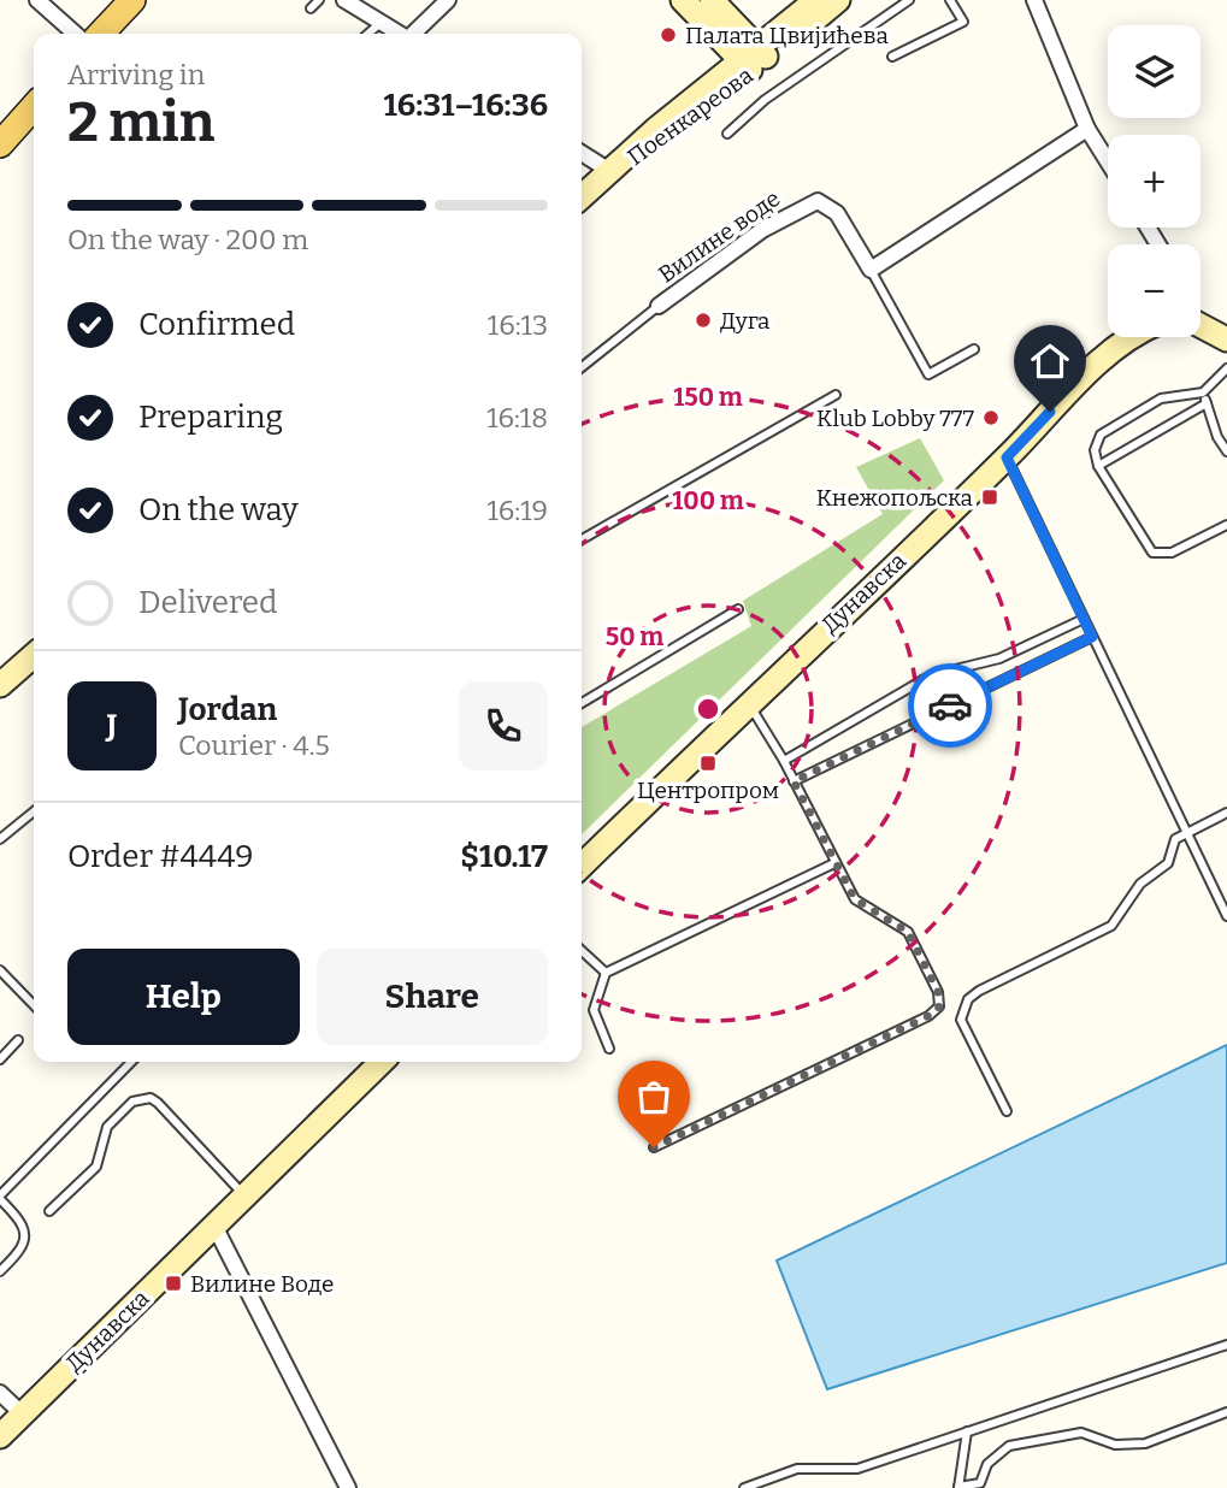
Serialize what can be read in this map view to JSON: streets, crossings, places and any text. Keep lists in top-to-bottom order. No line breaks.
{"streets":{"main road":["Поенкареова","Дунавска"],"street":["Вилине воде"]},"places":{"other":["Палата Цвијићева","Дуга","Klub Lobby 777"],"transit":["Кнежопољска","Центропром","Вилине Воде"]},"page":{"map_buttons":["+","−"],"heading":["2 min","Arriving in","16:31–16:36"],"panel":["Jordan","Courier · 4.5","Order #4449","$10.17"],"bar":"On the way · 200 m","list":[["Confirmed","16:13"],["Preparing","16:18"],["On the way","16:19"],"Delivered"],"round":"J","buttons":["Help","Share"]},"rings":["150 m","100 m","50 m"]}
